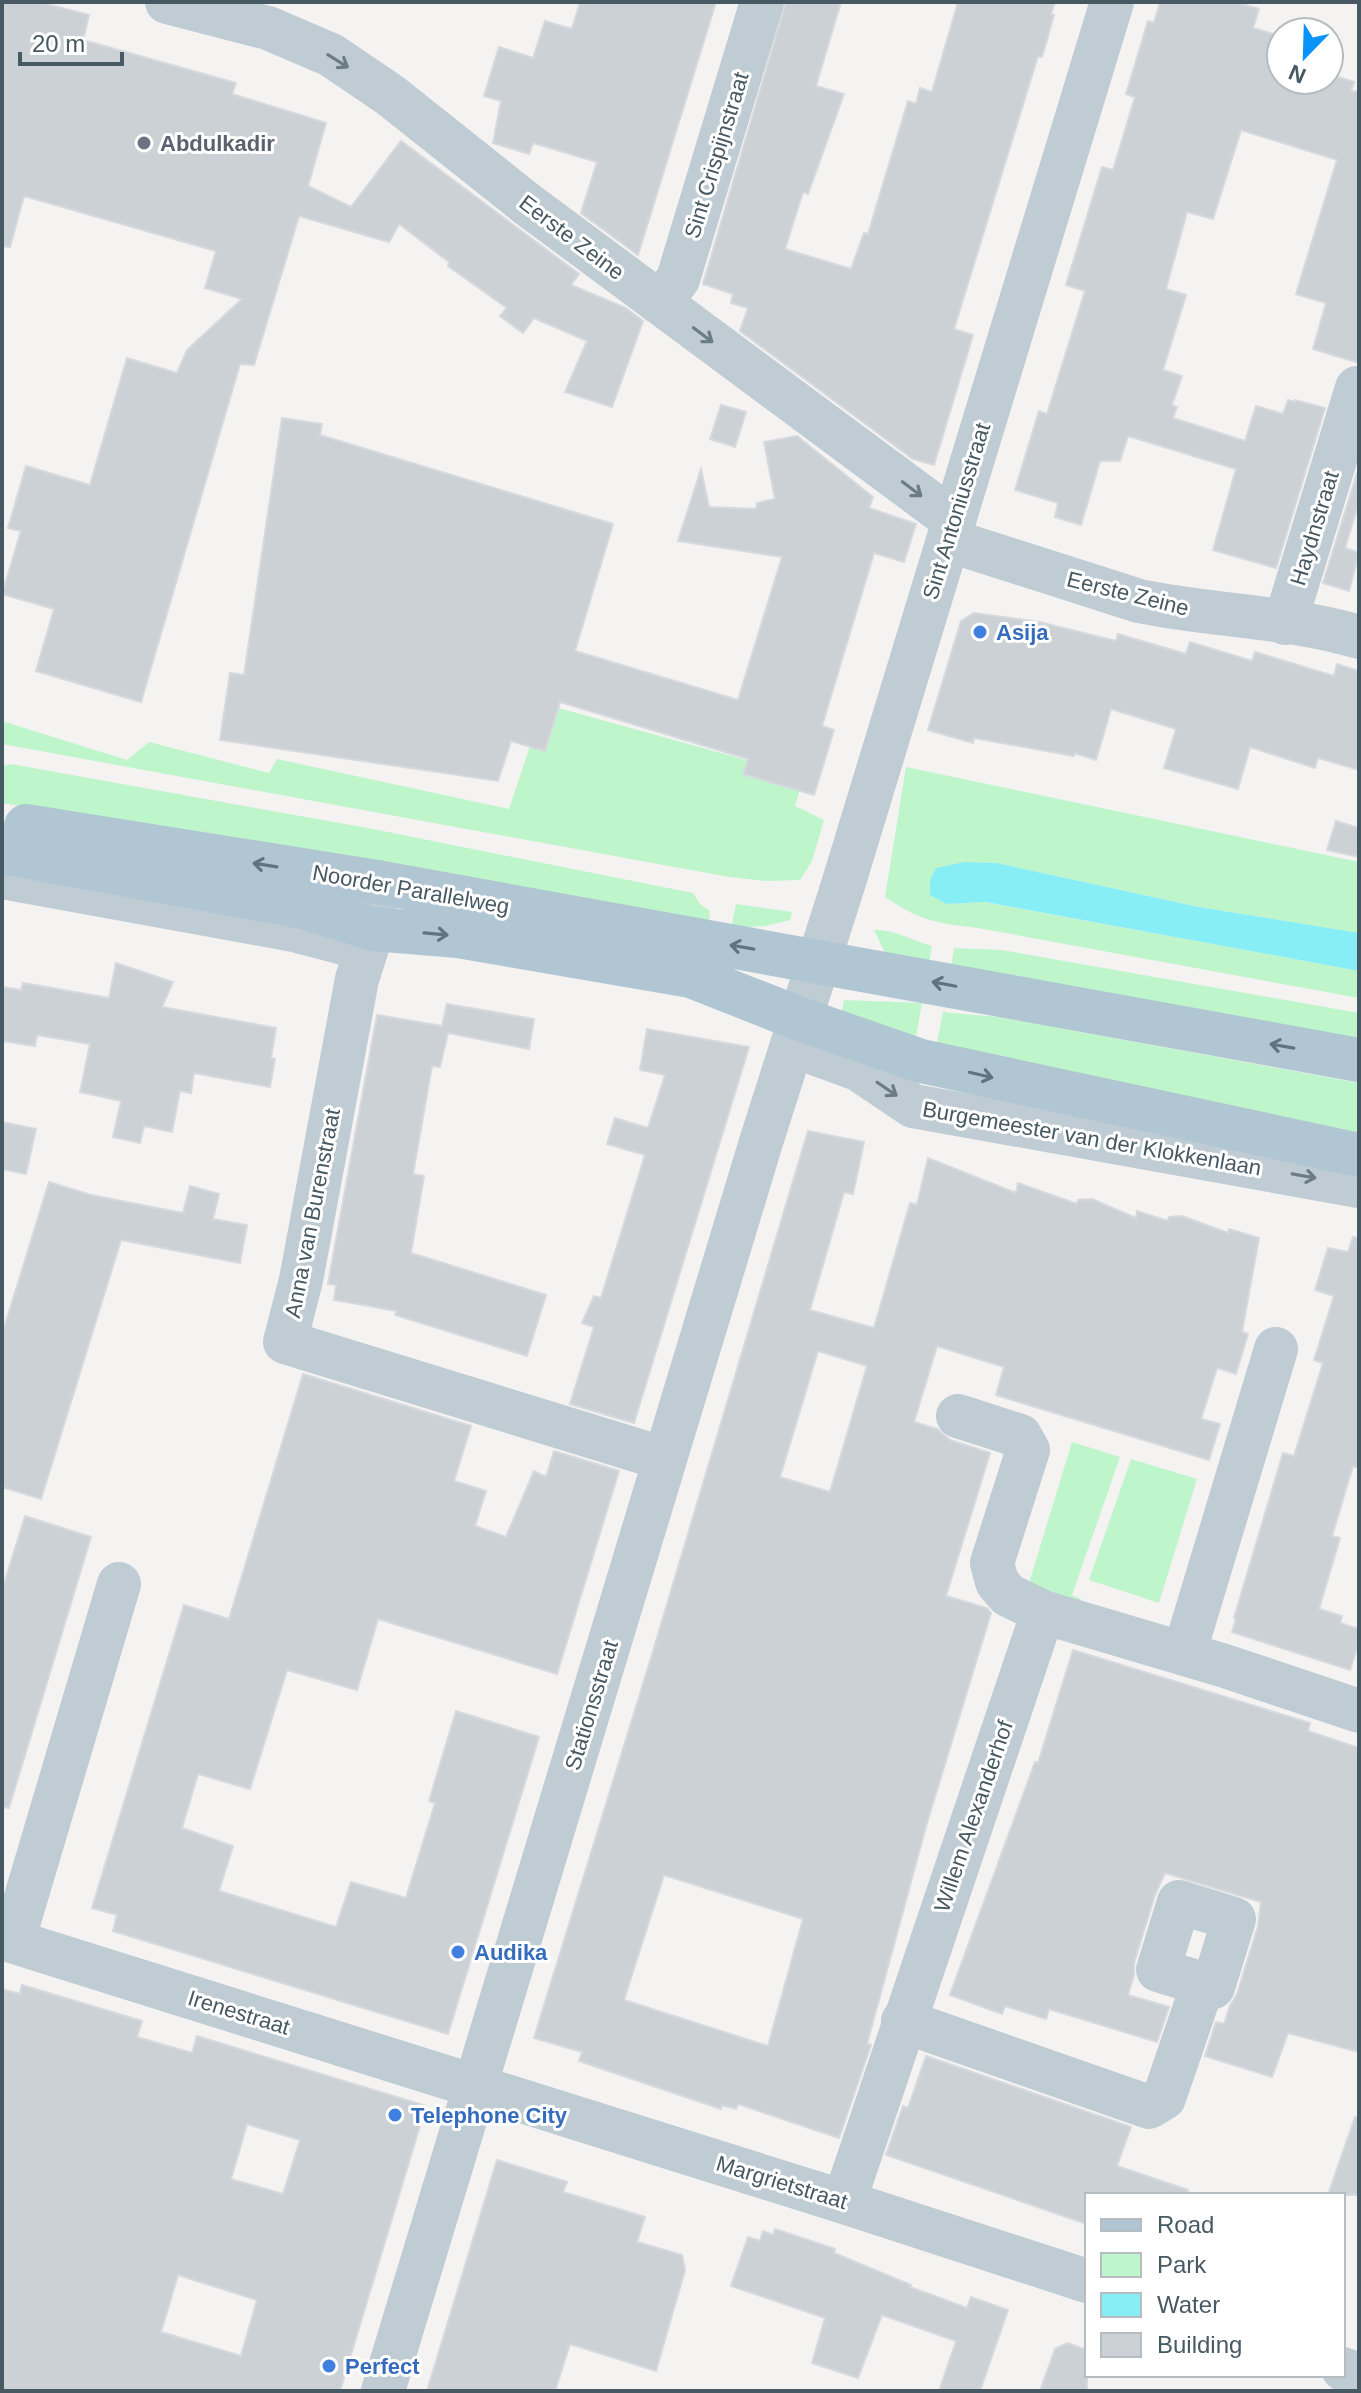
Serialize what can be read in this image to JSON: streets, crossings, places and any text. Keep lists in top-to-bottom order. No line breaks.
{"streets":{"main road":["Noorder Parallelweg","Burgemeester van der Klokkenlaan"],"street":["Sint Crispijnstraat","Eerste Zeine","Sint Antoniusstraat","Haydnstraat","Anna van Burenstraat","Stationsstraat","Willem Alexanderhof","Irenestraat","Margrietstraat"]},"crossings":[["Sint Crispijnstraat","Eerste Zeine"],["Eerste Zeine","Sint Antoniusstraat"],["Eerste Zeine","Haydnstraat"],["Sint Antoniusstraat","Noorder Parallelweg"],["Sint Antoniusstraat","Burgemeester van der Klokkenlaan"],["Sint Antoniusstraat","Stationsstraat"],["Noorder Parallelweg","Burgemeester van der Klokkenlaan"],["Noorder Parallelweg","Anna van Burenstraat"],["Noorder Parallelweg","Stationsstraat"],["Burgemeester van der Klokkenlaan","Stationsstraat"],["Anna van Burenstraat","Stationsstraat"],["Stationsstraat","Irenestraat"],["Stationsstraat","Margrietstraat"],["Willem Alexanderhof","Margrietstraat"],["Irenestraat","Margrietstraat"]],"one_way":["Eerste Zeine"],"places":["Abdulkadir","Asija","Audika","Telephone City","Perfect"],"legend":["Road","Park","Water","Building"],"scale_bar":"20 m","north":"bottom left"}
